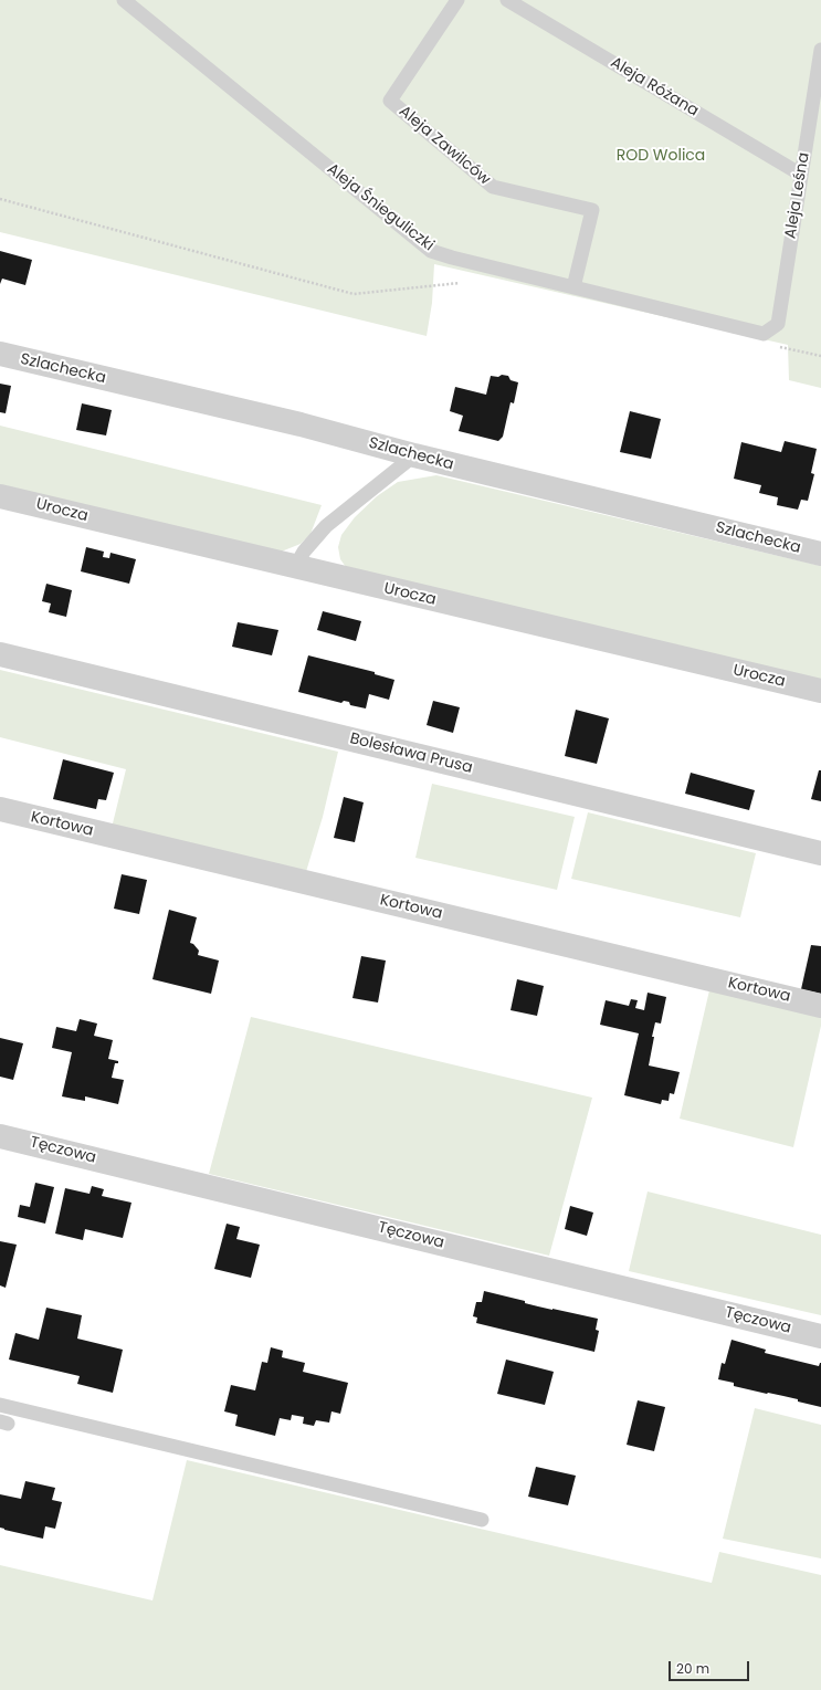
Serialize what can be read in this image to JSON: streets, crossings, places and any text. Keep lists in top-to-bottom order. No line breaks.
{"streets":{"street":["Szlachecka","Urocza","Bolesława Prusa","Kortowa","Tęczowa"],"lane":["Aleja Różana","Aleja Zawilców","Aleja Leśna","Aleja Śnieguliczki"]},"crossings":[["Aleja Różana","Aleja Leśna"],["Aleja Zawilców","Aleja Śnieguliczki"],["Aleja Leśna","Aleja Śnieguliczki"]],"parks":["ROD Wolica"],"scale_bar":"20 m"}
